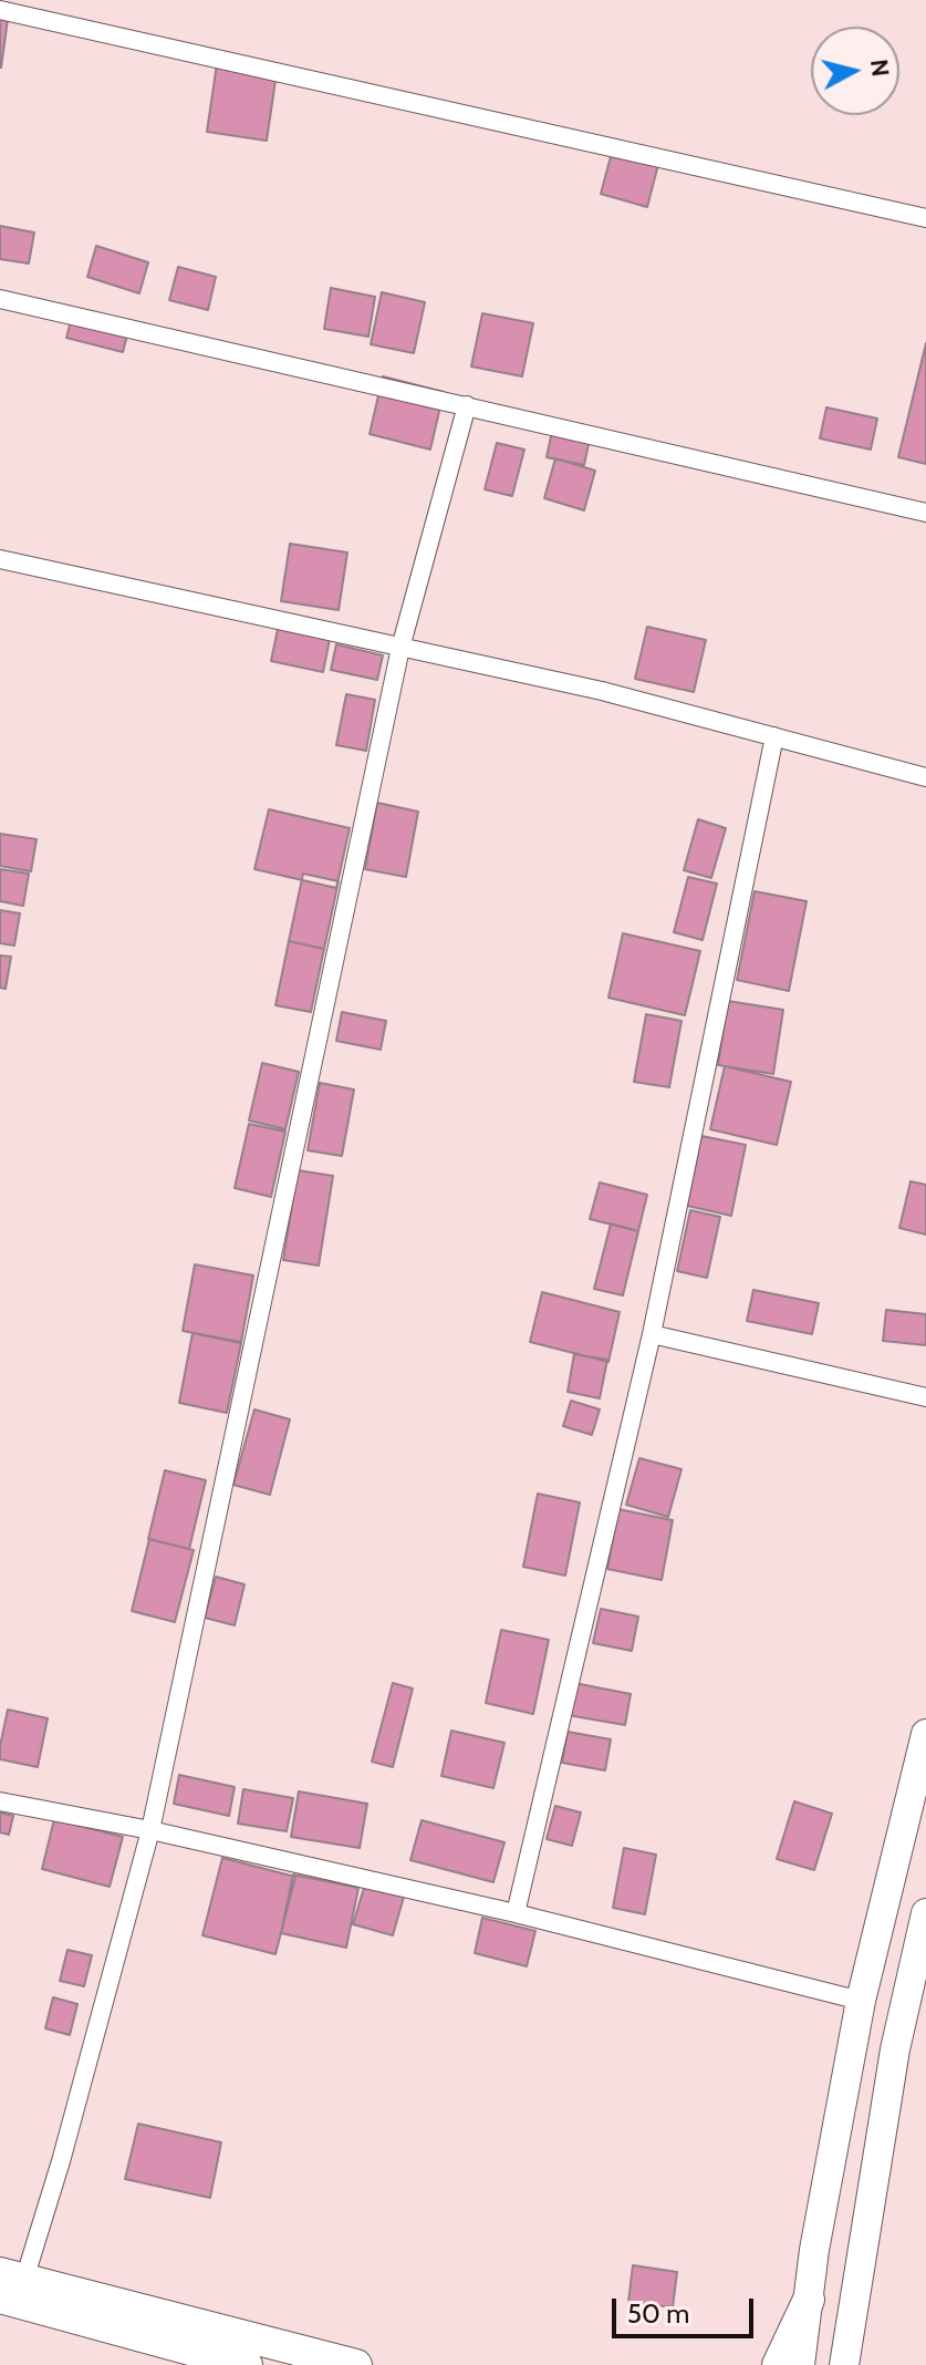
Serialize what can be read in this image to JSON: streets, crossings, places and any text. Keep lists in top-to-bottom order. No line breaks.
{"scale_bar":"50 m","north":"right"}
